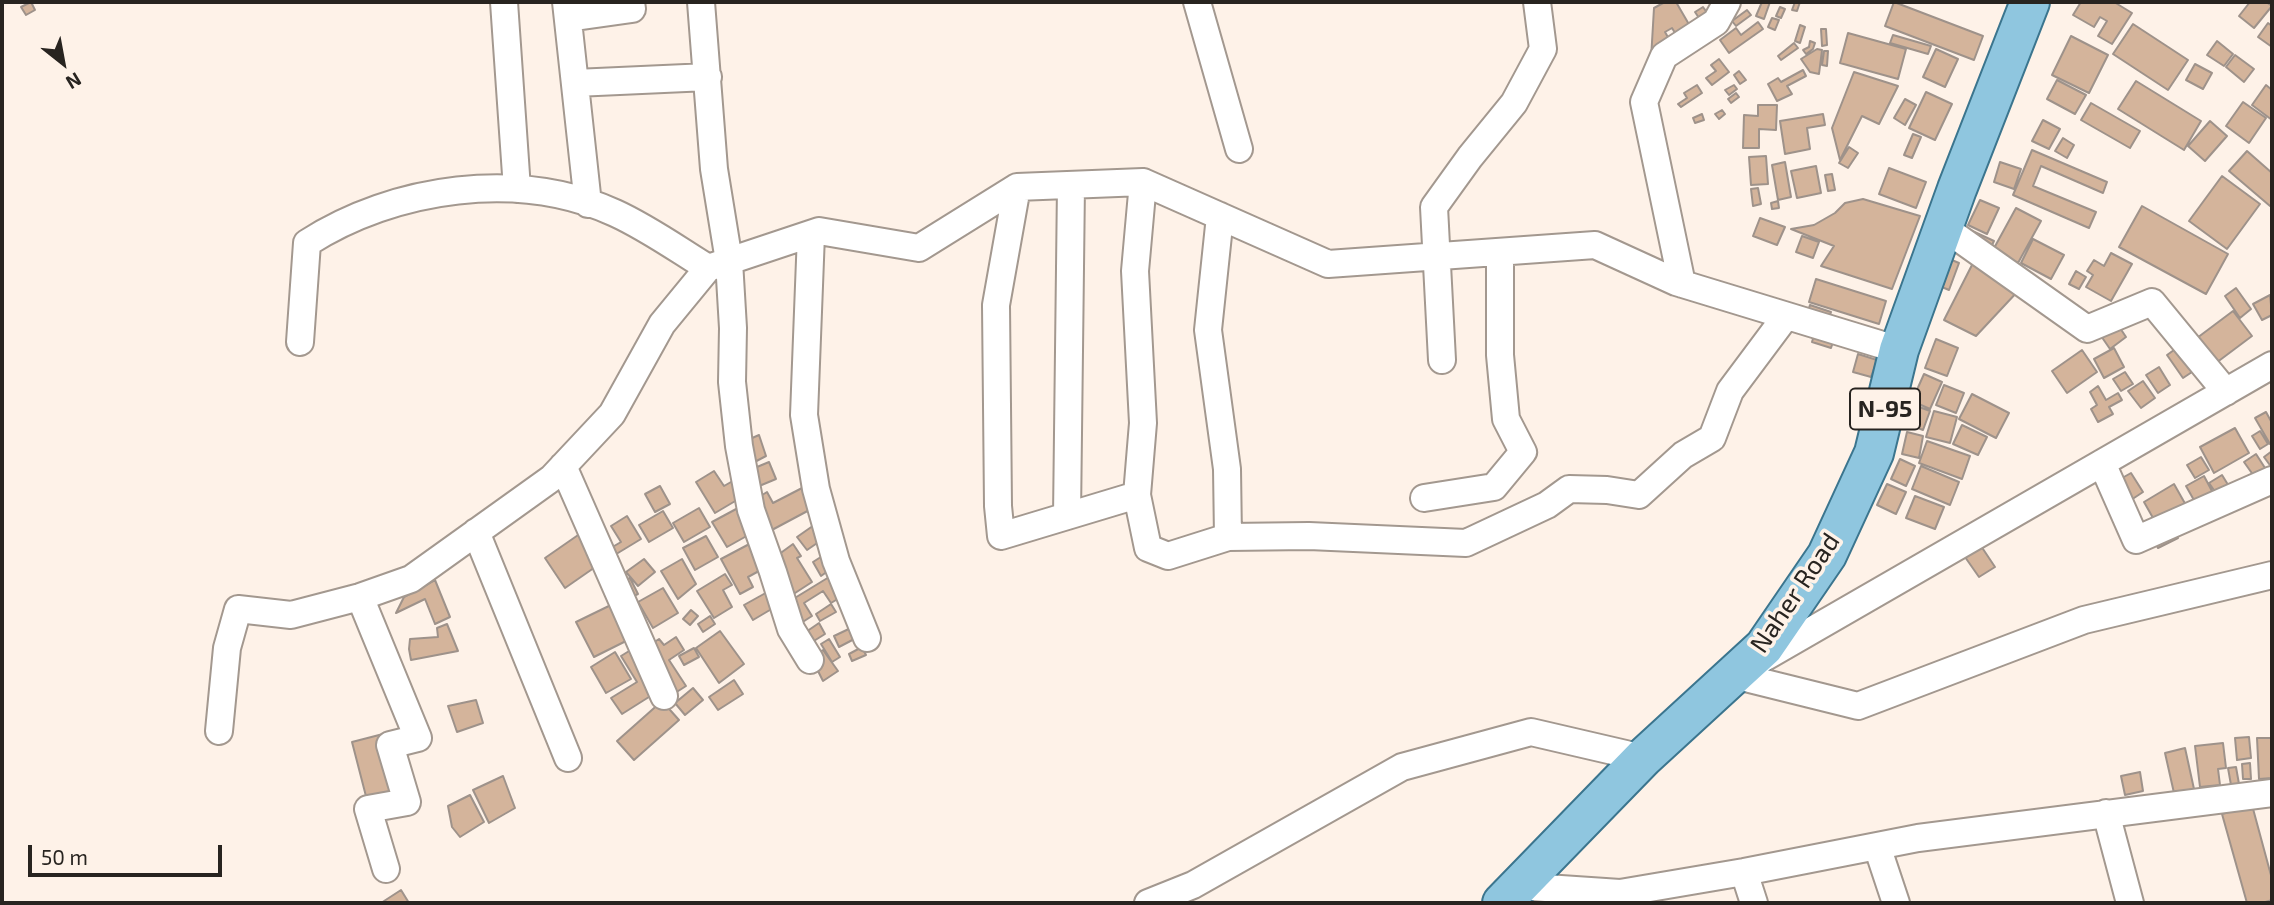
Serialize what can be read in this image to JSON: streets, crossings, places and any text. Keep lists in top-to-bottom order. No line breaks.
{"streets":{"main road":["N-95","Naher Road"]},"scale_bar":"50 m","north":"bottom right"}
